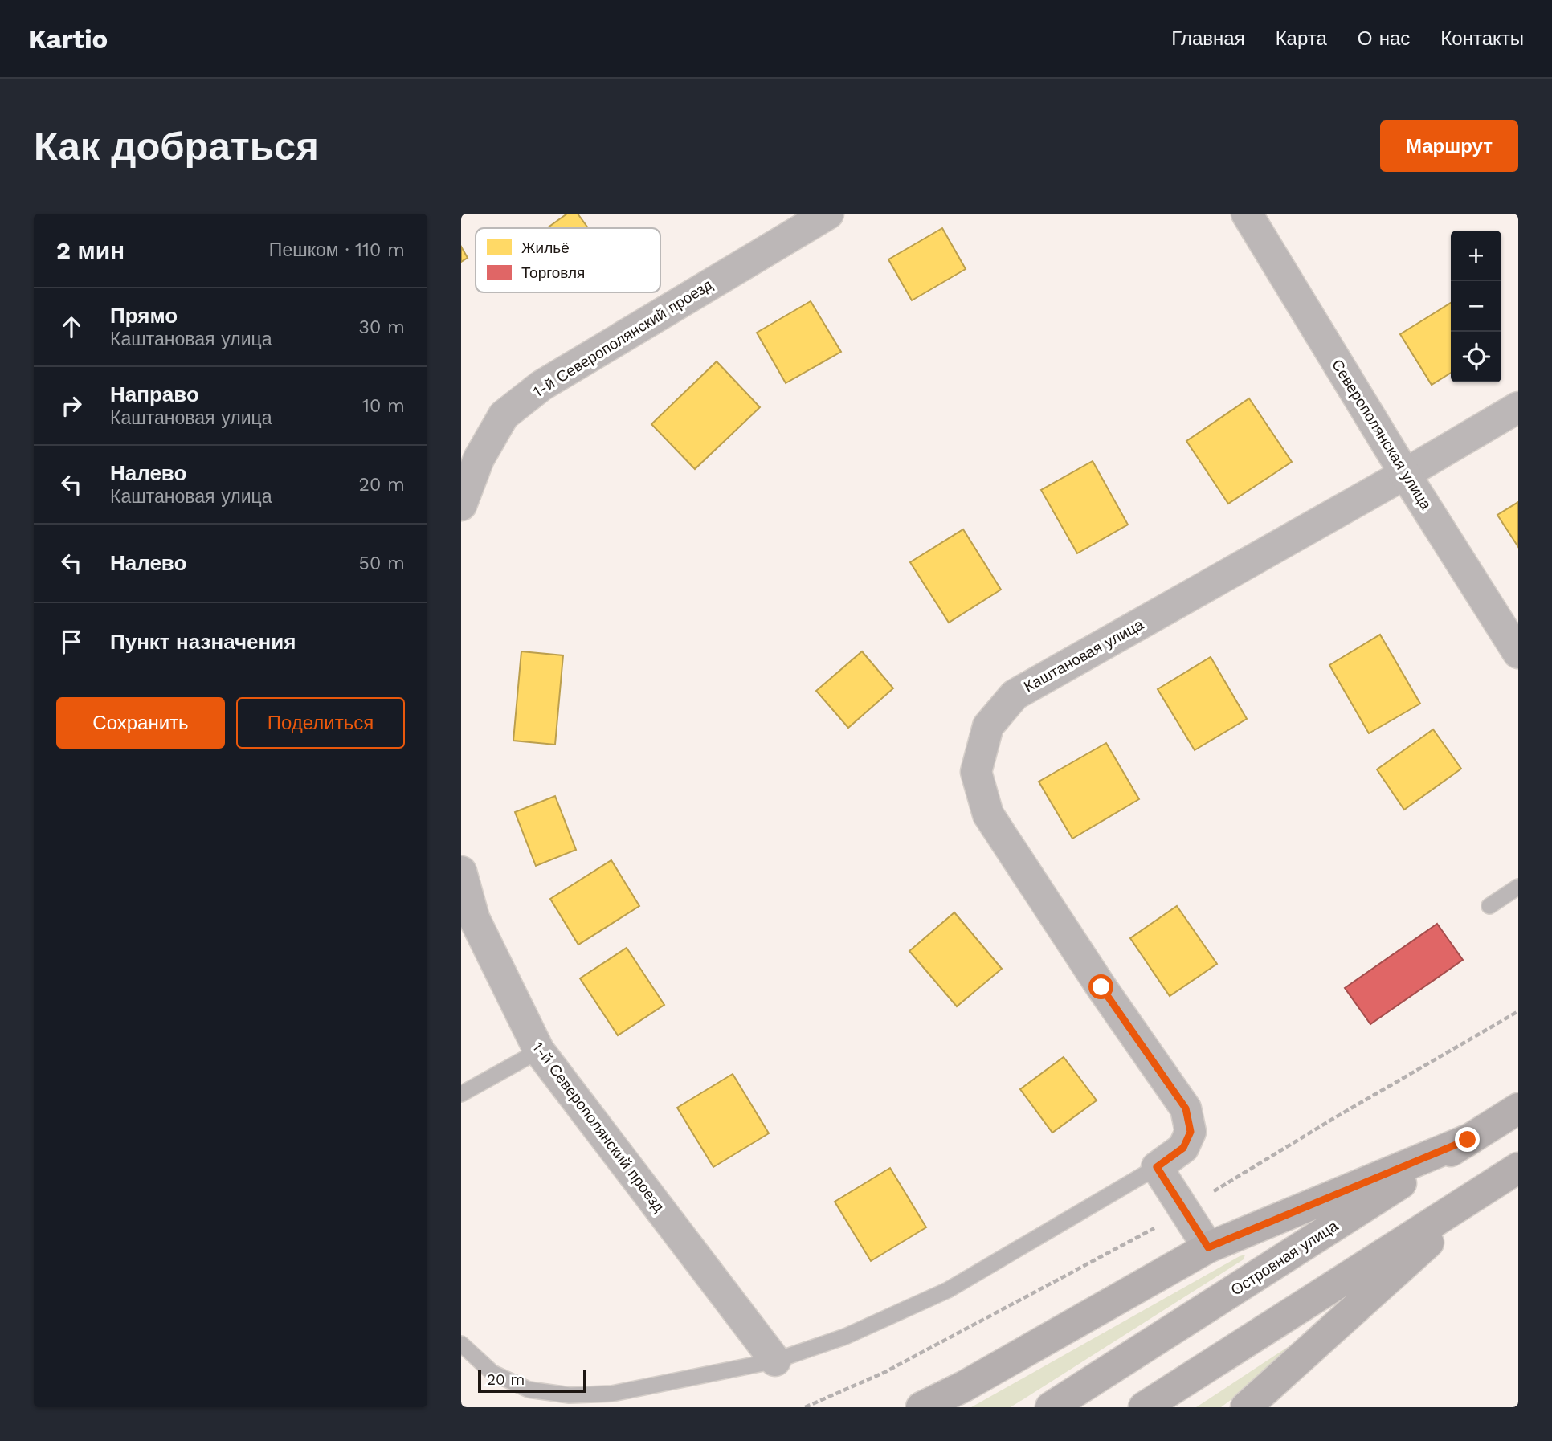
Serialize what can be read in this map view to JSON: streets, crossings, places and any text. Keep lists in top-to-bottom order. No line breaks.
{"streets":{"main road":["Островная улица"],"street":["1-й Северополянский проезд","Северополянская улица","Каштановая улица"]},"crossings":[["Северополянская улица","Каштановая улица"]],"legend":["Жильё","Торговля"],"scale_bar":"20 m","page":{"header":"Kartio","nav":["Главная","Карта","О нас","Контакты"],"buttons":["Маршрут",["Сохранить","Поделиться"]],"title":"Как добраться","heading":["2 мин","Пешком · 110 m"],"map_buttons":["+","−"],"list":[["Прямо","Каштановая улица","30 m"],["Направо","Каштановая улица","10 m"],["Налево","Каштановая улица","20 m"],["Налево","50 m"],"Пункт назначения"],"scale":"20 m"}}
